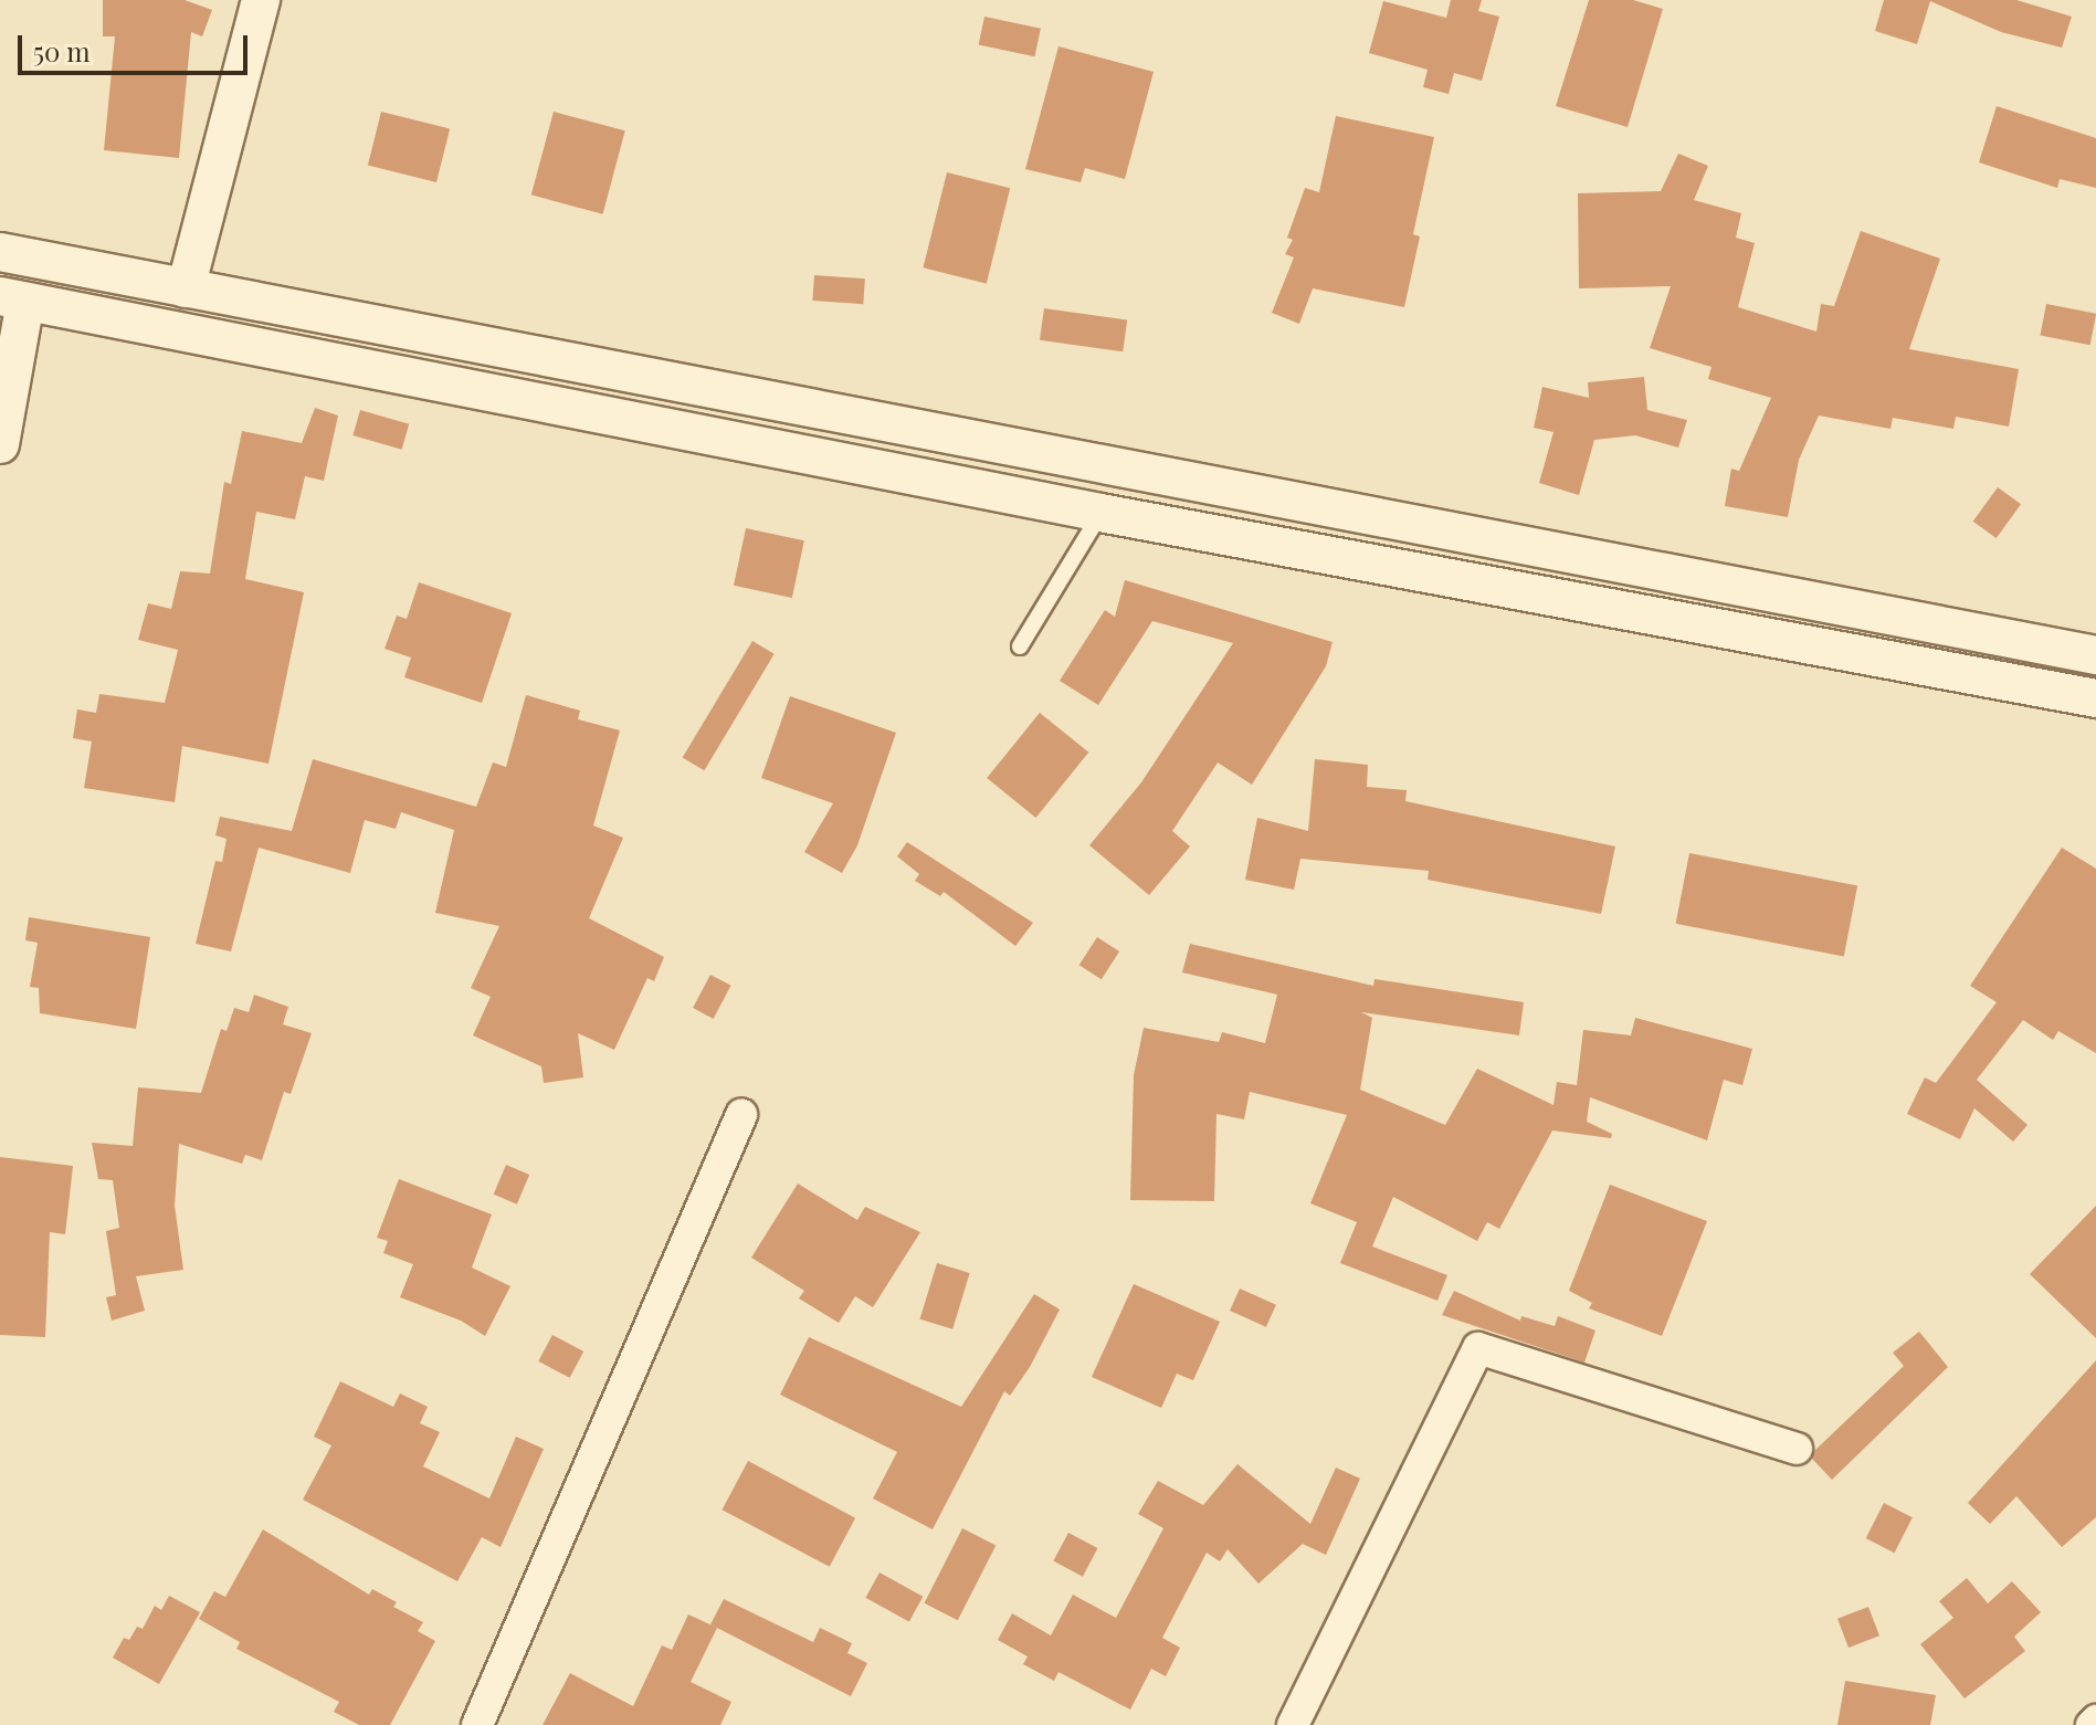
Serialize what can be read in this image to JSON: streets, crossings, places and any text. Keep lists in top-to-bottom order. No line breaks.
{"scale_bar":"50 m"}
